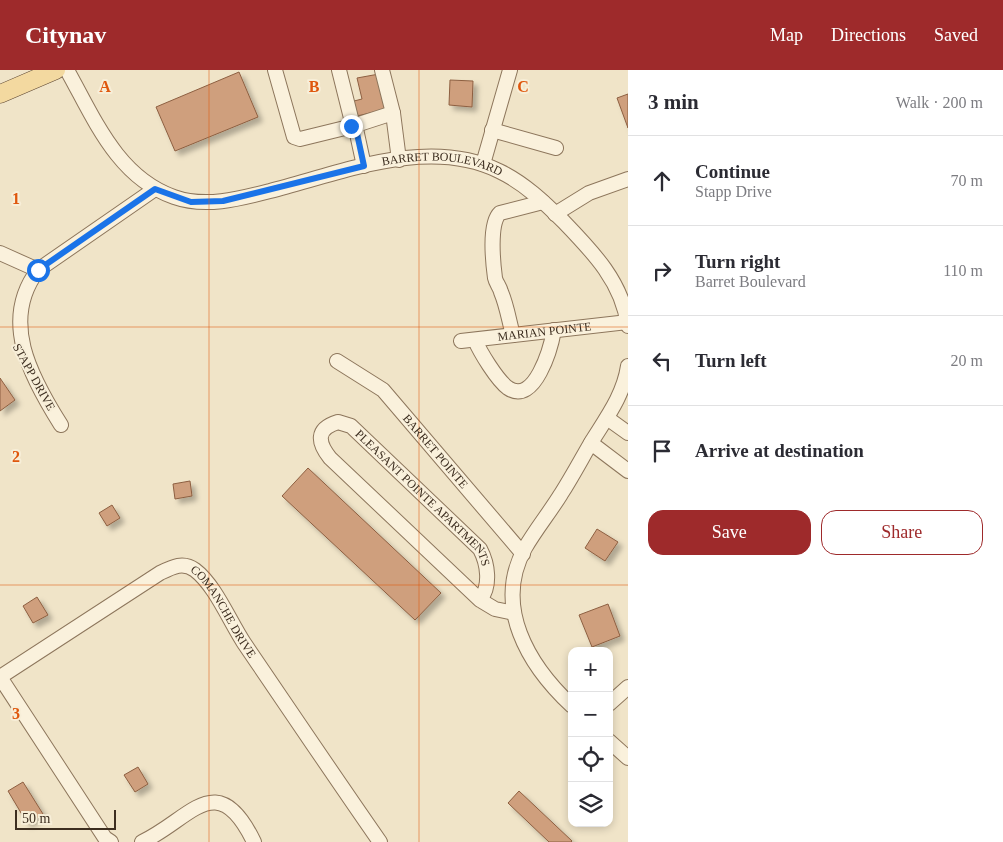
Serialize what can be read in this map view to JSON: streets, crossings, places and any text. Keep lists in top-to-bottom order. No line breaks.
{"streets":{"street":["BARRET BOULEVARD","MARIAN POINTE","STAPP DRIVE","BARRET POINTE","PLEASANT POINTE APARTMENTS","COMANCHE DRIVE"]},"crossings":[["BARRET BOULEVARD","MARIAN POINTE"],["BARRET BOULEVARD","STAPP DRIVE"]],"scale_bar":"50 m","page":{"header":"Citynav","nav":["Map","Directions","Saved"],"heading":["3 min","Walk · 200 m"],"list":[["Continue","Stapp Drive","70 m"],["Turn right","Barret Boulevard","110 m"],["Turn left","20 m"],"Arrive at destination"],"buttons":["Save","Share"],"map_buttons":["+","−"],"scale":"50 m"},"grid":{"columns":["A","B","C"],"rows":["1","2","3"]}}
